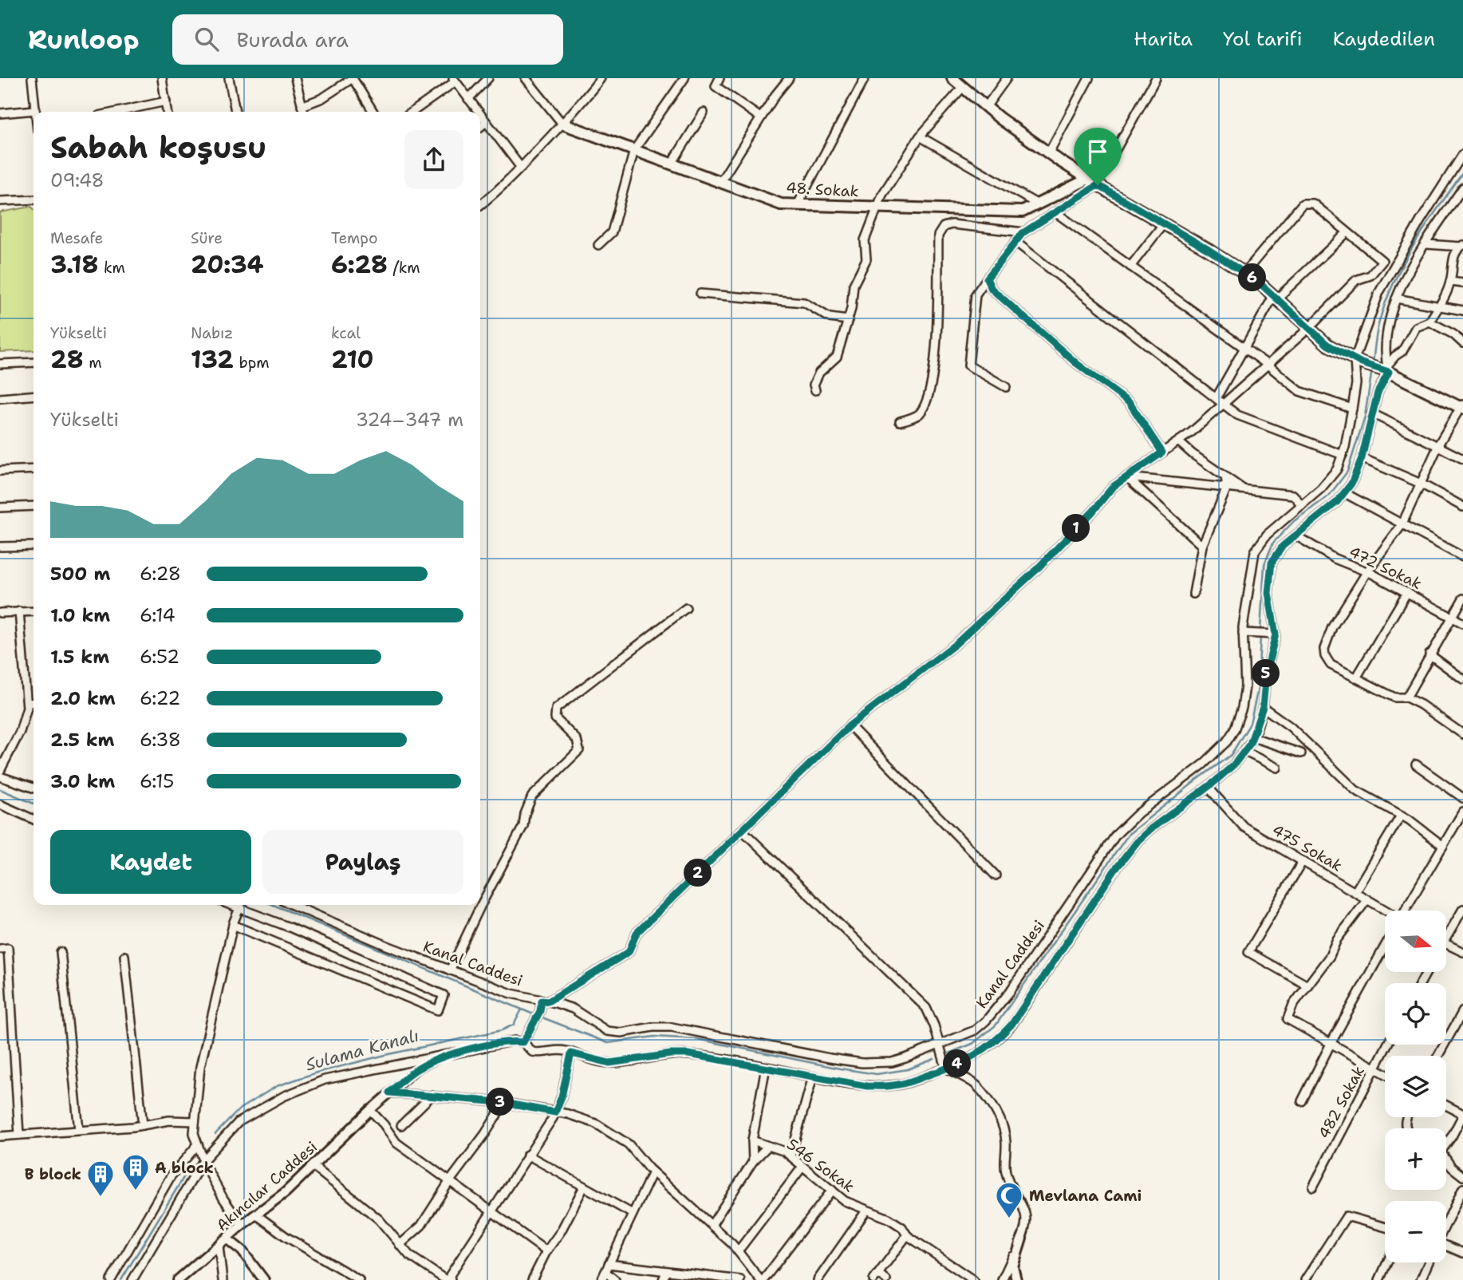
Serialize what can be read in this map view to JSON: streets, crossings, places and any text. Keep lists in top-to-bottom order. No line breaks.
{"streets":{"main road":["48. Sokak"],"street":["472 Sokak","475 Sokak","Kanal Caddesi","482 Sokak","546 Sokak","Akıncılar Caddesi"]},"water":["Sulama Kanalı"],"places":{"building":["A block","B block"],"mosque":["Mevlana Cami"]},"north":"right","page":{"header":"Runloop","search":"Burada ara","nav":["Harita","Yol tarifi","Kaydedilen"],"heading":["Sabah koşusu","09:48"],"stats":[["Mesafe","3.18 km"],["Süre","20:34"],["Tempo","6:28 /km"],["Yükselti","28 m"],["Nabız","132 bpm"],["kcal","210"]],"pins":["6","1","5","2","4","3"],"chart":["Yükselti","324–347 m"],"list":[{"name":"500 m","note":"6:28"},{"name":"1.0 km","note":"6:14"},{"name":"1.5 km","note":"6:52"},{"name":"2.0 km","note":"6:22"},{"name":"2.5 km","note":"6:38"},{"name":"3.0 km","note":"6:15"}],"buttons":["Kaydet","Paylaş"],"map_buttons":["+","−"]}}
